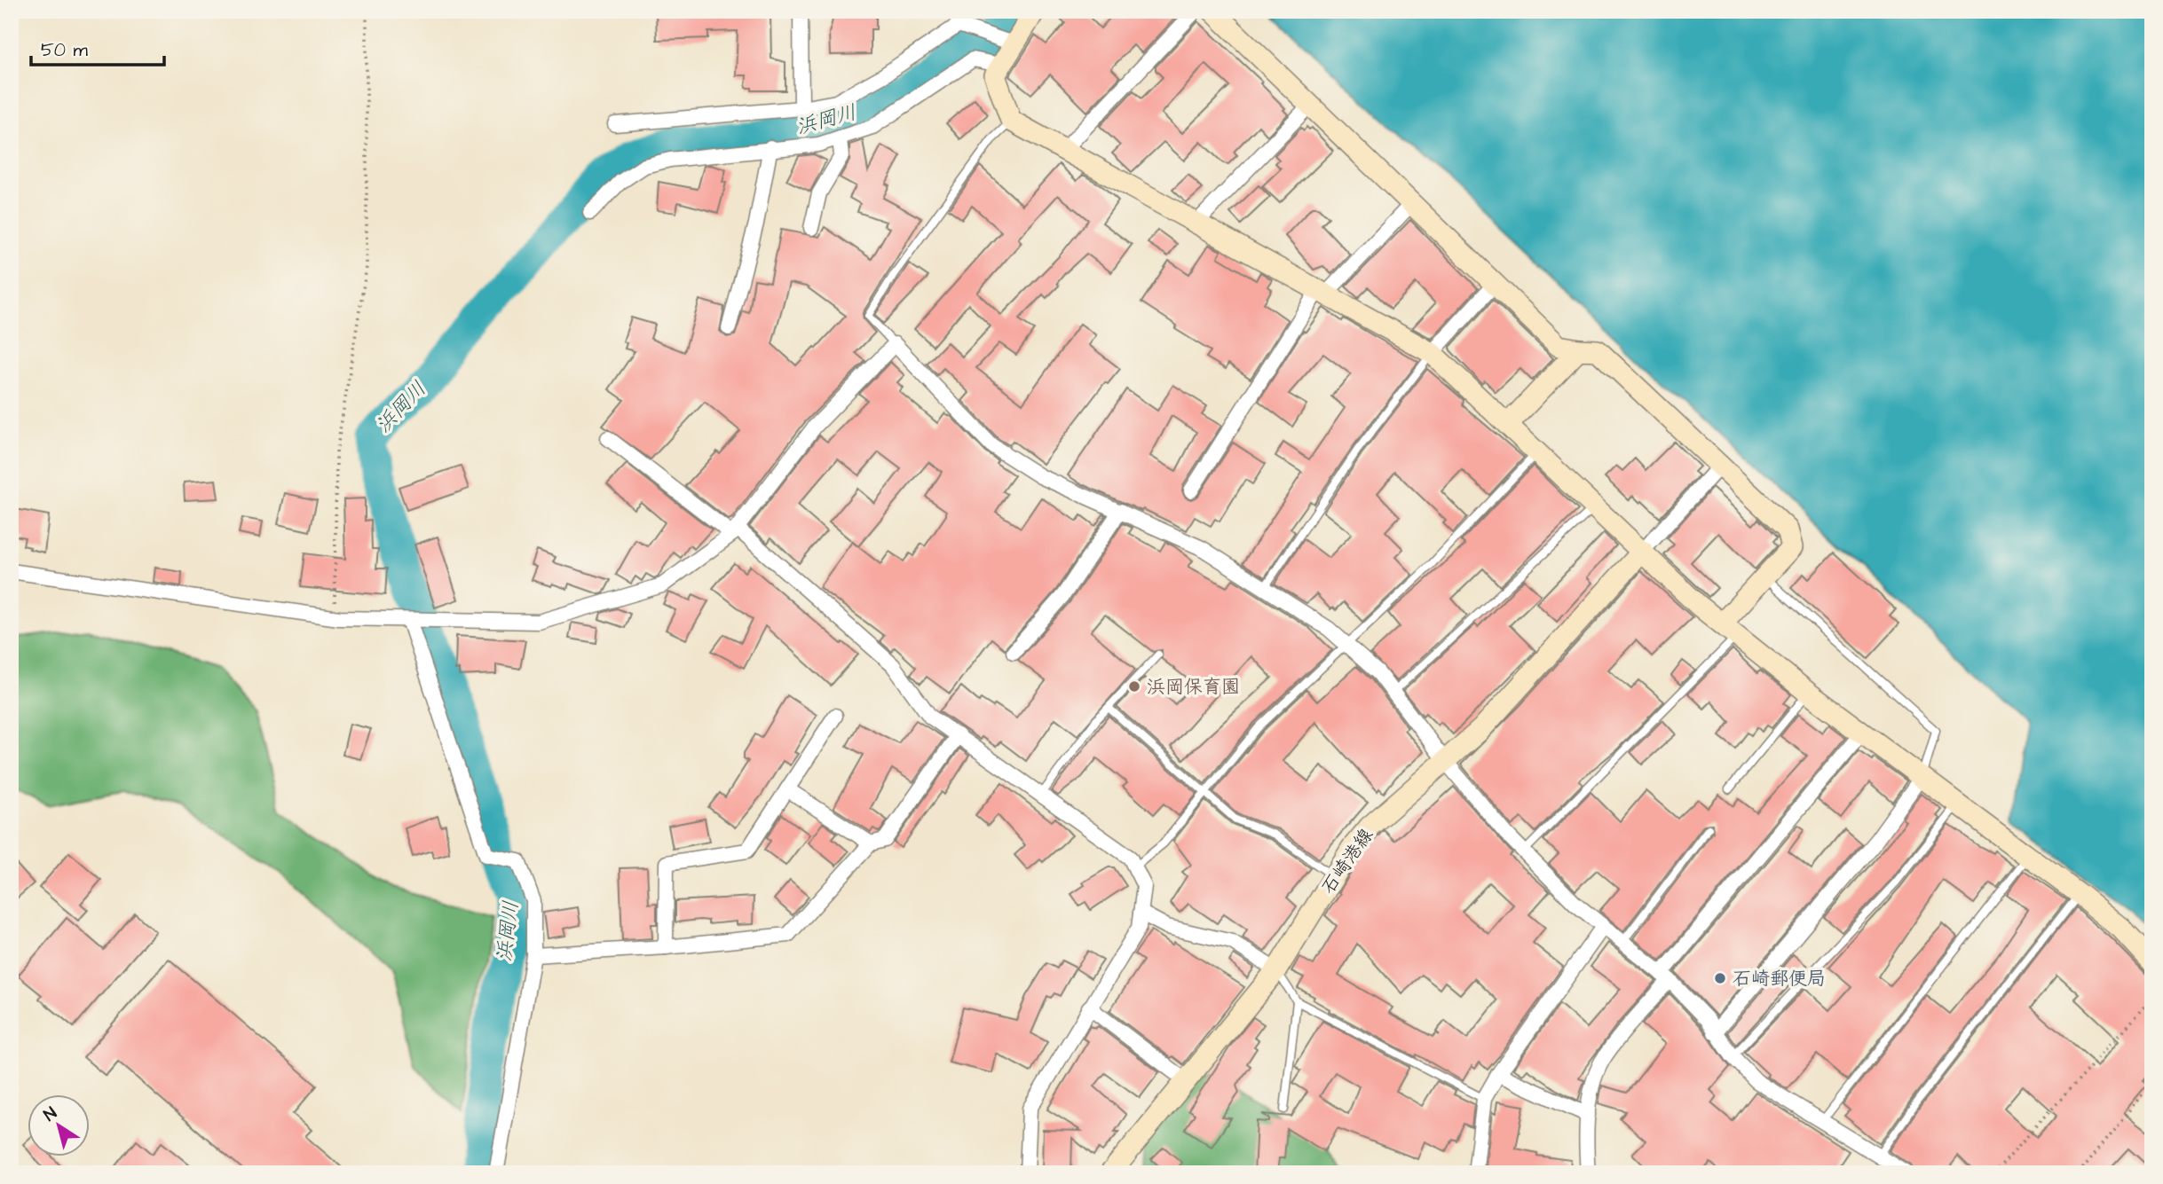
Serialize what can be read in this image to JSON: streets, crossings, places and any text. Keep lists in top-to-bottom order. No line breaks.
{"streets":{"street":["石崎港線"]},"water":["浜岡川"],"places":["浜岡保育園","石崎郵便局"],"scale_bar":"50 m","north":"top left"}
